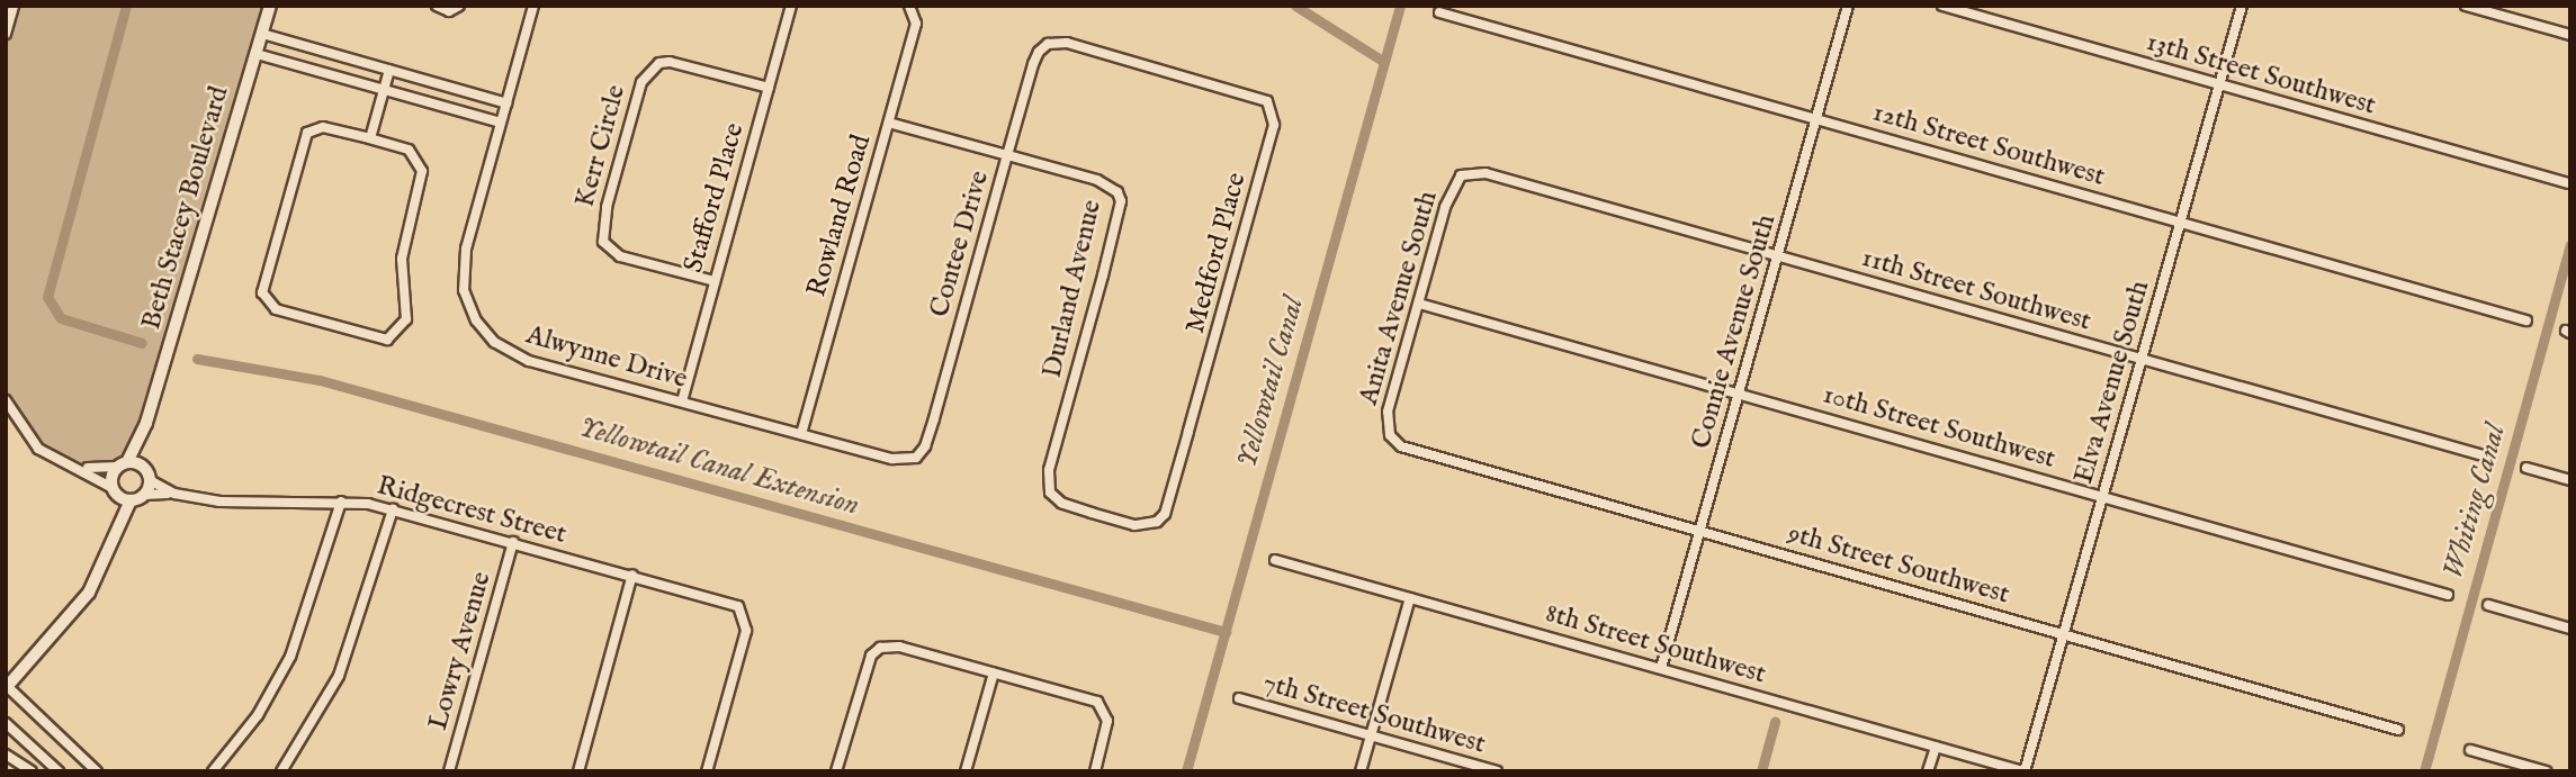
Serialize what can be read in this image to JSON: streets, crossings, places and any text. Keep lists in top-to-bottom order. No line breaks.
{"streets":{"street":["13th Street Southwest","12th Street Southwest","Kerr Circle","Stafford Place","Beth Stacey Boulevard","Rowland Road","Contee Drive","Medford Place","Durland Avenue","11th Street Southwest","Anita Avenue South","Connie Avenue South","Alwynne Drive","Elva Avenue South","10th Street Southwest","Ridgecrest Street","9th Street Southwest","8th Street Southwest","Lowry Avenue","7th Street Southwest"]},"crossings":[["13th Street Southwest","Elva Avenue South"],["12th Street Southwest","Connie Avenue South"],["12th Street Southwest","Elva Avenue South"],["Kerr Circle","Stafford Place"],["Stafford Place","Alwynne Drive"],["Beth Stacey Boulevard","Ridgecrest Street"],["Rowland Road","Durland Avenue"],["Rowland Road","Alwynne Drive"],["Contee Drive","Medford Place"],["Contee Drive","Durland Avenue"],["Contee Drive","Alwynne Drive"],["Medford Place","Durland Avenue"],["11th Street Southwest","Anita Avenue South"],["11th Street Southwest","Connie Avenue South"],["11th Street Southwest","Elva Avenue South"],["Anita Avenue South","10th Street Southwest"],["Anita Avenue South","9th Street Southwest"],["Connie Avenue South","10th Street Southwest"],["Connie Avenue South","9th Street Southwest"],["Connie Avenue South","8th Street Southwest"],["Elva Avenue South","10th Street Southwest"],["Elva Avenue South","9th Street Southwest"],["Elva Avenue South","8th Street Southwest"],["Ridgecrest Street","Lowry Avenue"]],"water":["Yellowtail Canal","Yellowtail Canal Extension","Whiting Canal"]}
